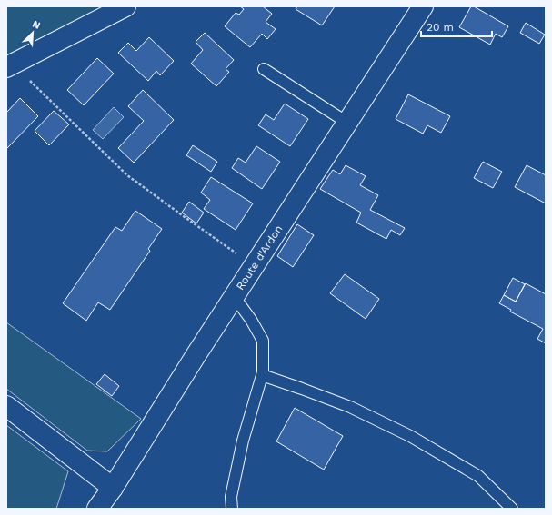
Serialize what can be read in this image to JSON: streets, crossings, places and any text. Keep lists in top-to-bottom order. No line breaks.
{"streets":{"main road":["Route d'Ardon"]},"scale_bar":"20 m","north":"top right"}
